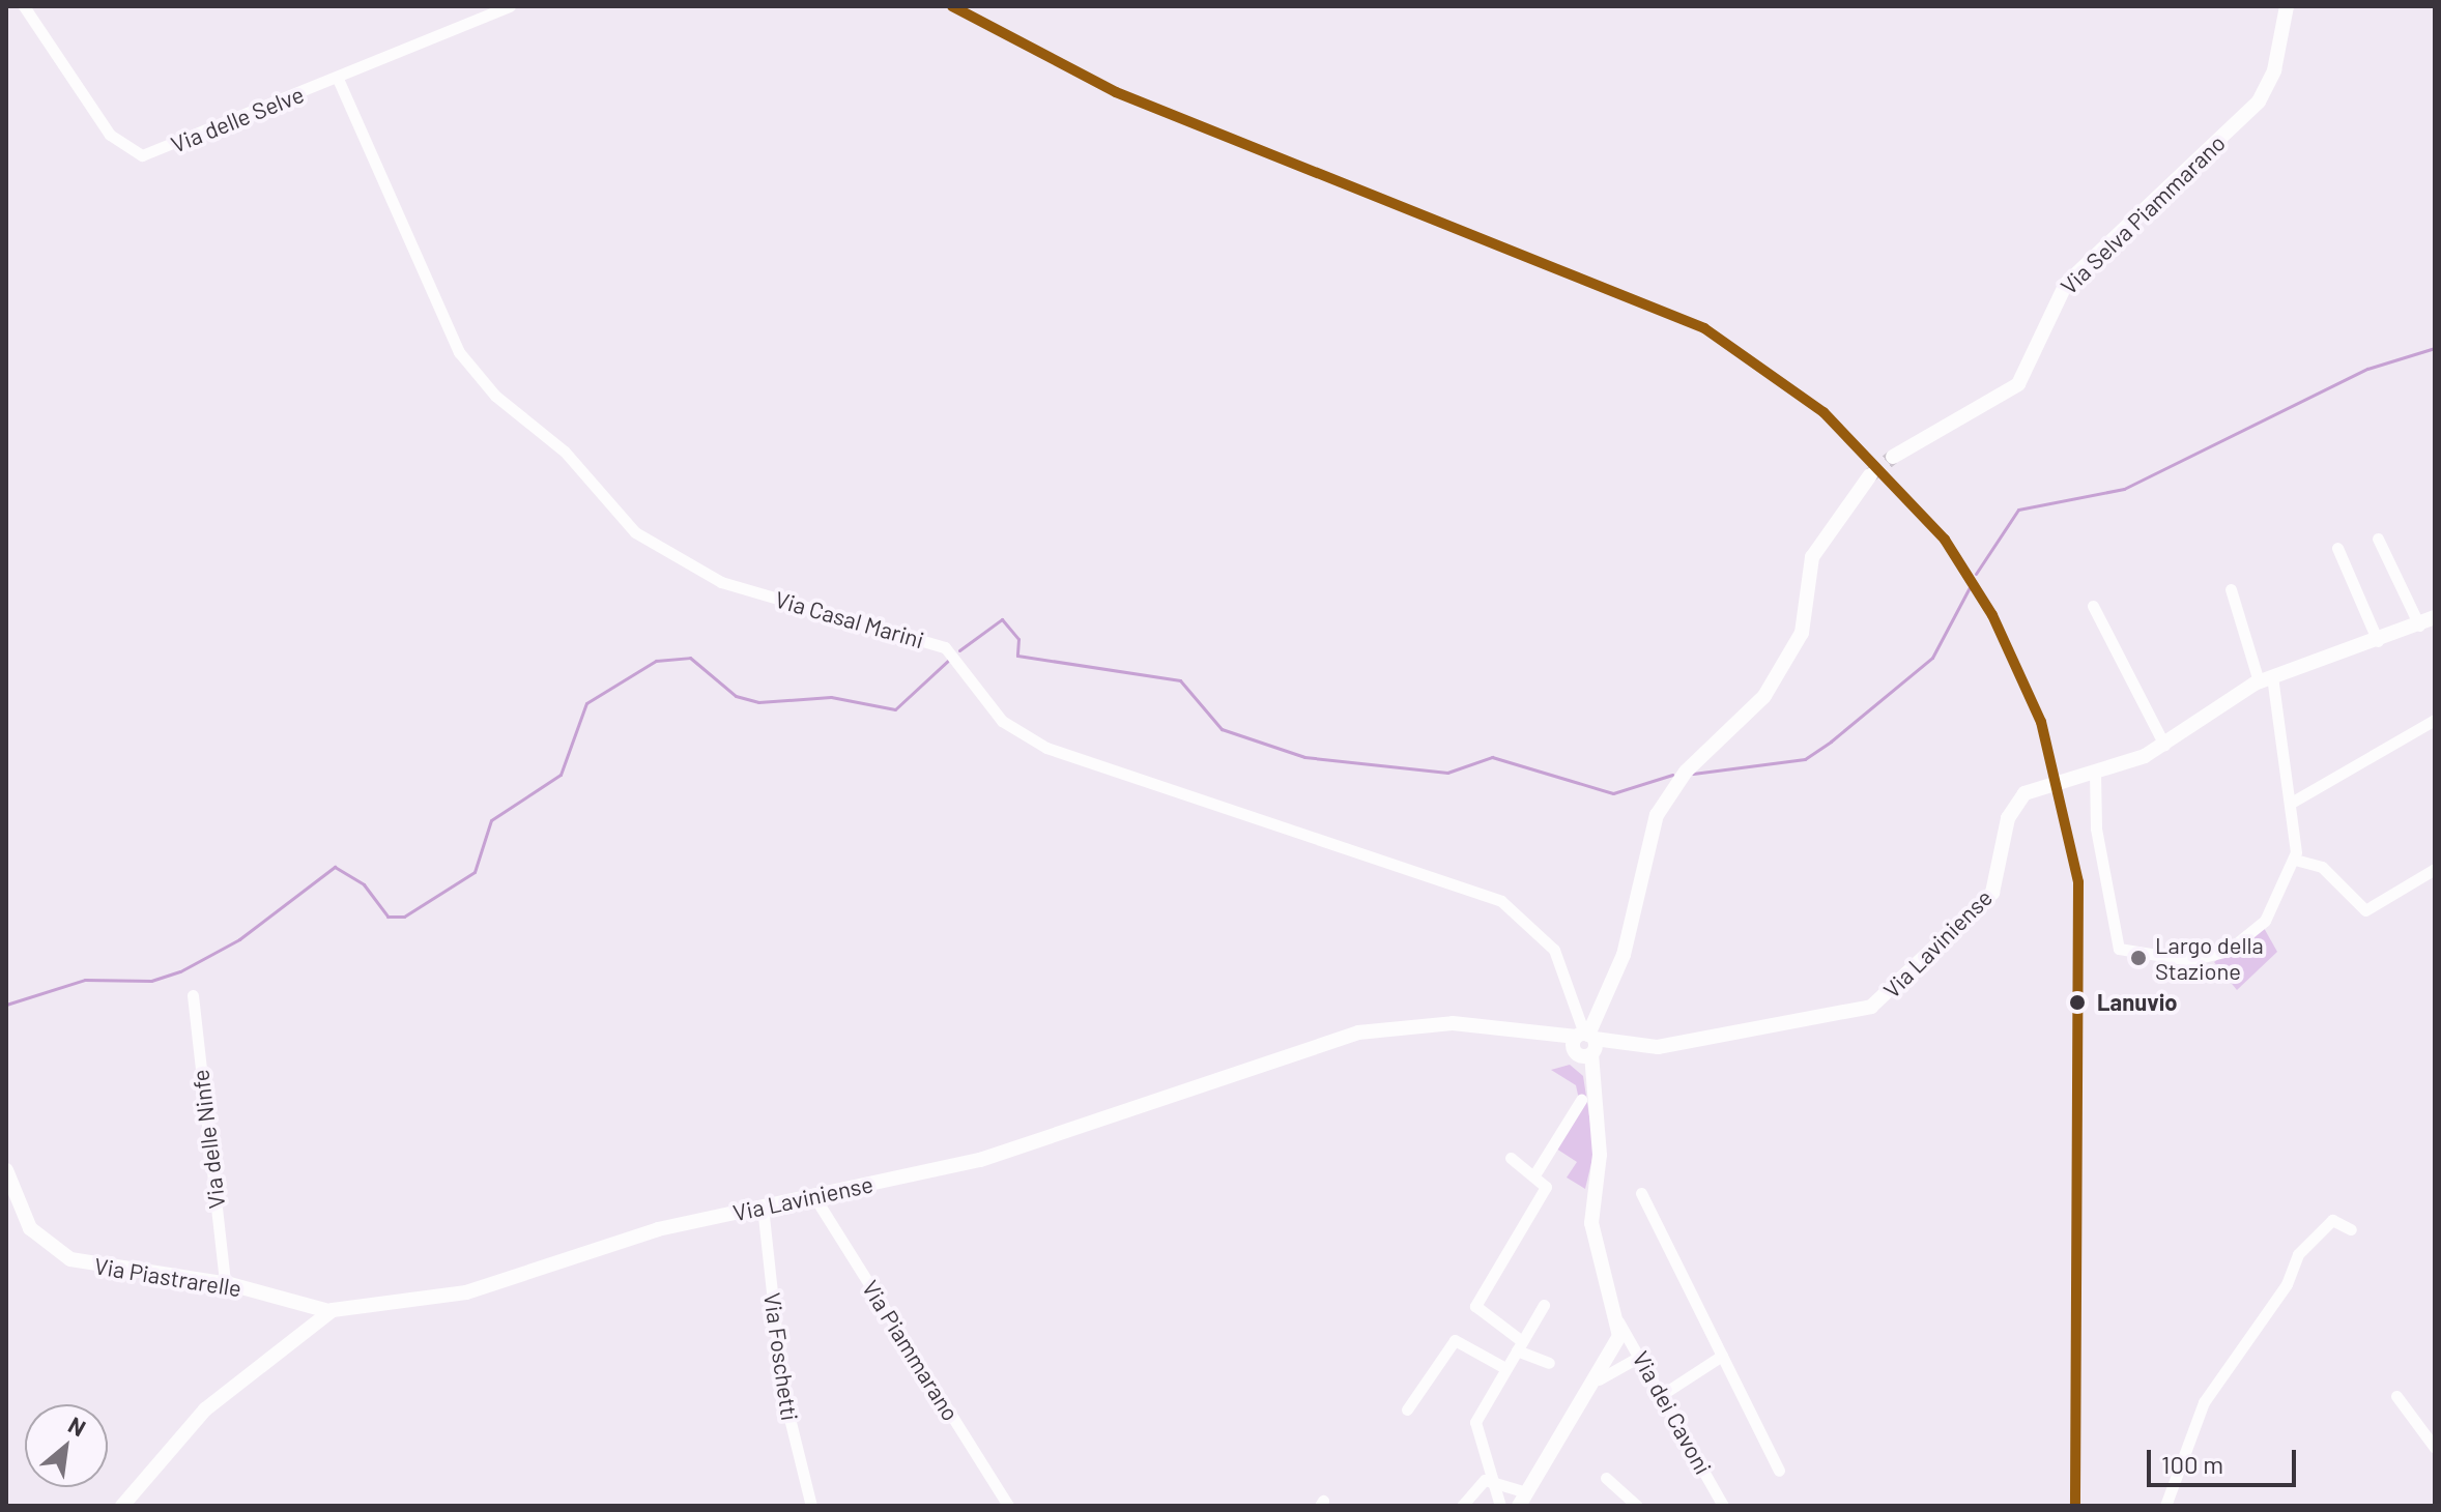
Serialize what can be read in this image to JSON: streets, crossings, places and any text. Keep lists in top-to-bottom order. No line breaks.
{"streets":{"street":["Via delle Selve","Via Selva Piammarano","Via Casal Marini","Via Laviniense","Via delle Ninfe","Via Piastrarelle","Via Piammarano","Via Foschetti","Via dei Cavoni"]},"crossings":[["Via delle Selve","Via Casal Marini"],["Via Casal Marini","Via Laviniense"],["Via Laviniense","Via Piastrarelle"],["Via Laviniense","Via Piammarano"],["Via Laviniense","Via Foschetti"],["Via delle Ninfe","Via Piastrarelle"]],"places":["Largo della Stazione","Lanuvio"],"scale_bar":"100 m","north":"top right"}
